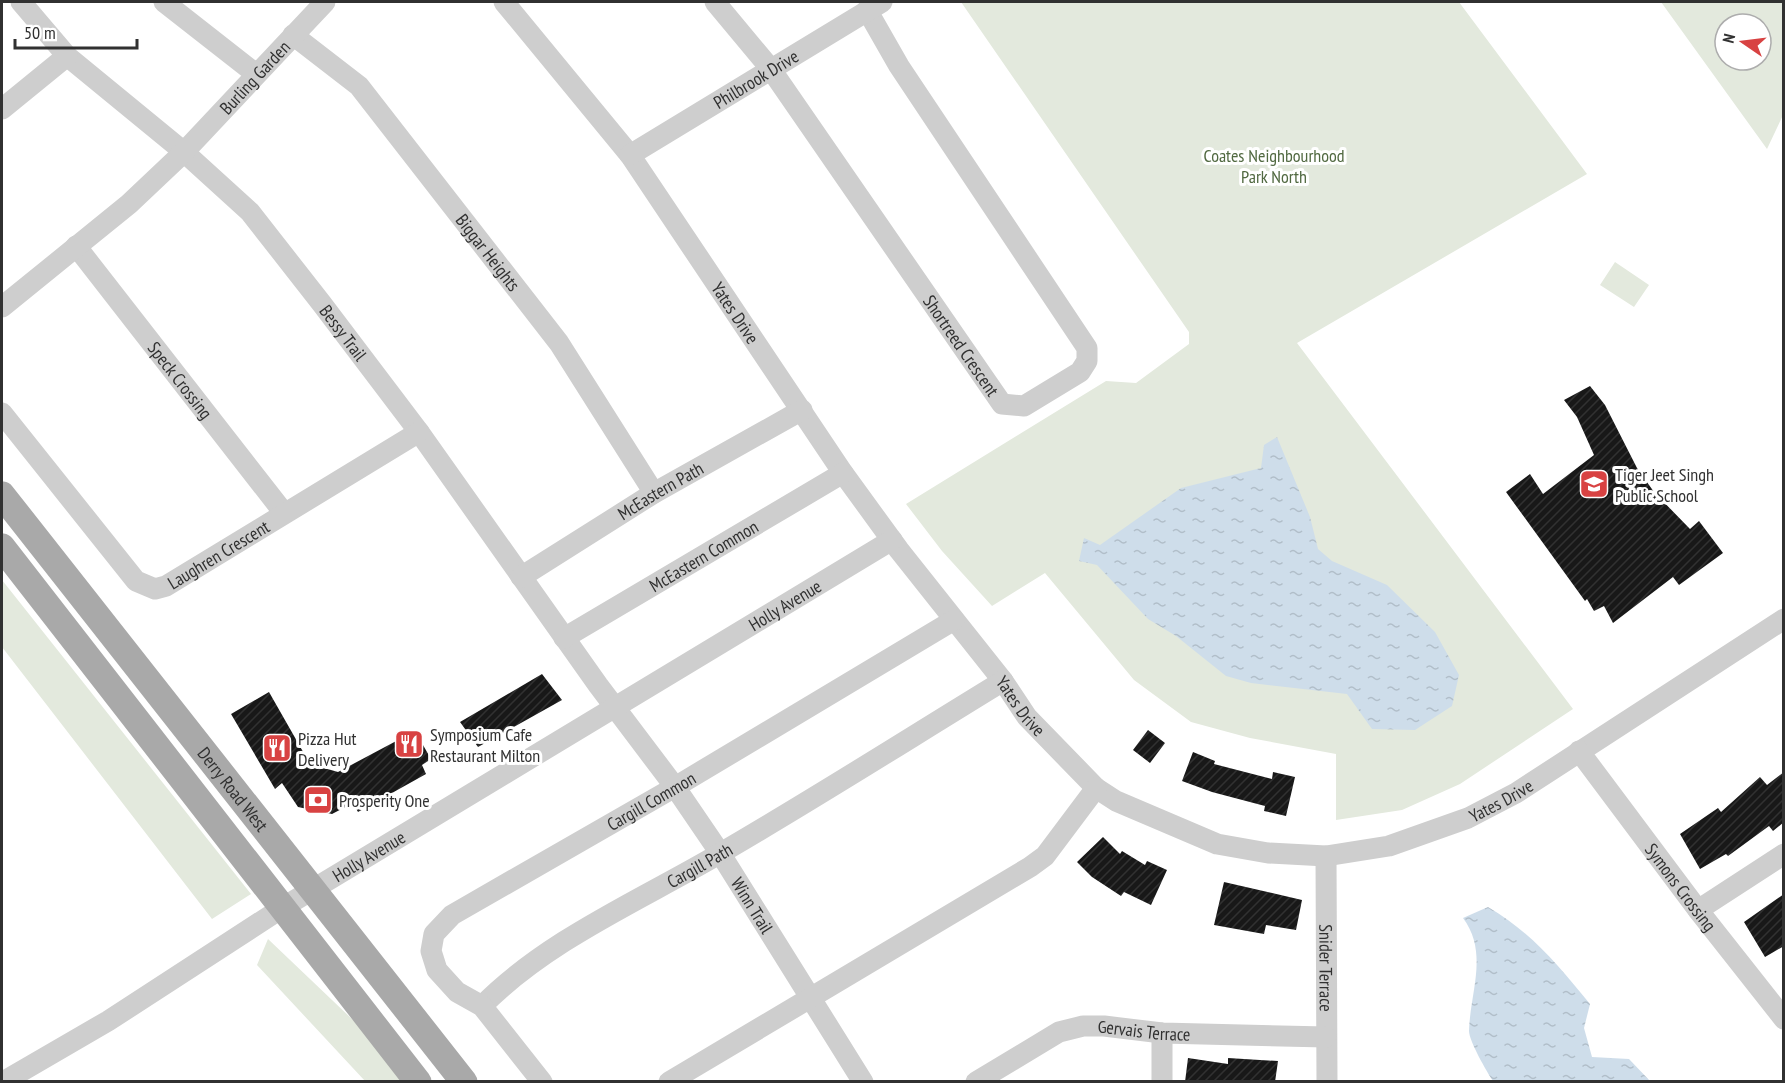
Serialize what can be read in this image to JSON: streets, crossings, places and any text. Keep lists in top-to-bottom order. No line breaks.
{"streets":{"main road":["Derry Road West"],"street":["Burling Garden","Philbrook Drive","Biggar Heights","Yates Drive","Bessy Trail","Shortreed Crescent","Speck Crossing","McEastern Path","Laughren Crescent","McEastern Common","Holly Avenue","Cargill Common","Cargill Path","Symons Crossing","Winn Trail","Snider Terrace","Gervais Terrace"]},"crossings":[["Burling Garden","Biggar Heights"],["Burling Garden","Bessy Trail"],["Philbrook Drive","Yates Drive"],["Philbrook Drive","Shortreed Crescent"],["Biggar Heights","McEastern Path"],["Yates Drive","McEastern Path"],["Yates Drive","McEastern Common"],["Yates Drive","Holly Avenue"],["Yates Drive","Cargill Common"],["Yates Drive","Cargill Path"],["Yates Drive","Symons Crossing"],["Yates Drive","Snider Terrace"],["Bessy Trail","McEastern Path"],["Bessy Trail","Laughren Crescent"],["Bessy Trail","McEastern Common"],["Bessy Trail","Holly Avenue"],["Bessy Trail","Winn Trail"],["Speck Crossing","Laughren Crescent"],["Holly Avenue","Derry Road West"],["Holly Avenue","Winn Trail"],["Cargill Common","Cargill Path"],["Cargill Common","Winn Trail"],["Cargill Path","Winn Trail"],["Snider Terrace","Gervais Terrace"]],"parks":["Coates Neighbourhood Park North"],"places":{"school or university":["Tiger Jeet Singh Public School"],"restaurant":["Symposium Cafe Restaurant Milton","Pizza Hut Delivery"],"bank":["Prosperity One"]},"scale_bar":"50 m","north":"left"}
